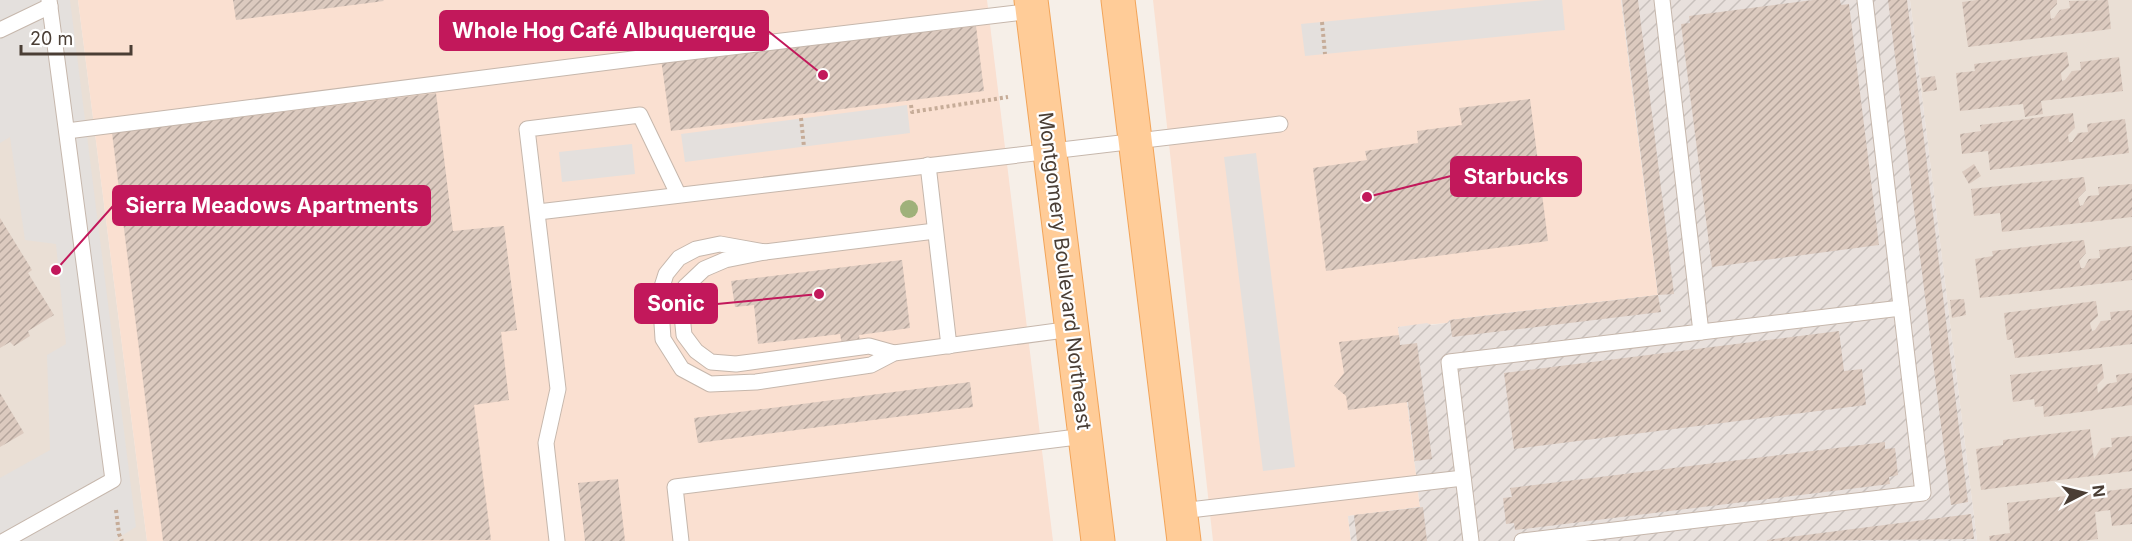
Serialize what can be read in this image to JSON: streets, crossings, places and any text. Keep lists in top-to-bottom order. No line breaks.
{"streets":{"main road":["Montgomery Boulevard Northeast"]},"places":["Whole Hog Café Albuquerque","Starbucks","Sierra Meadows Apartments","Sonic"],"scale_bar":"20 m","north":"right"}
